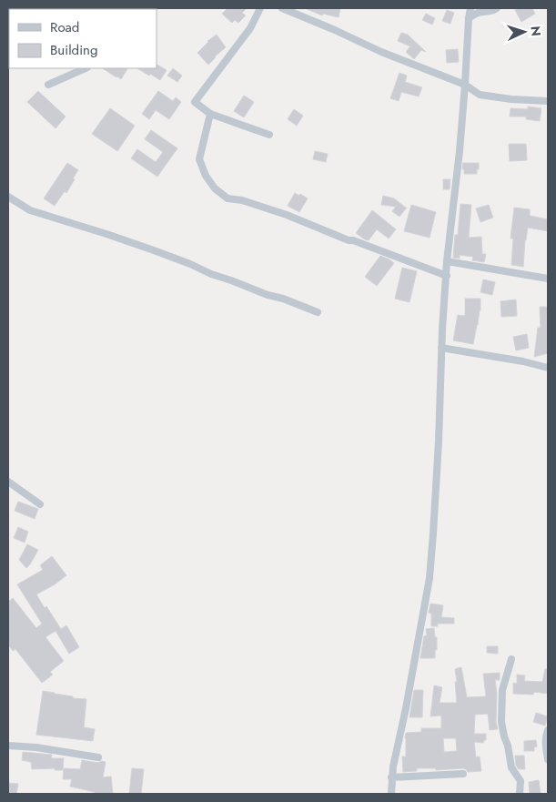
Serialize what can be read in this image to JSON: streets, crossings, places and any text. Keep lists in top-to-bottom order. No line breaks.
{"legend":["Road","Building"],"north":"right"}
